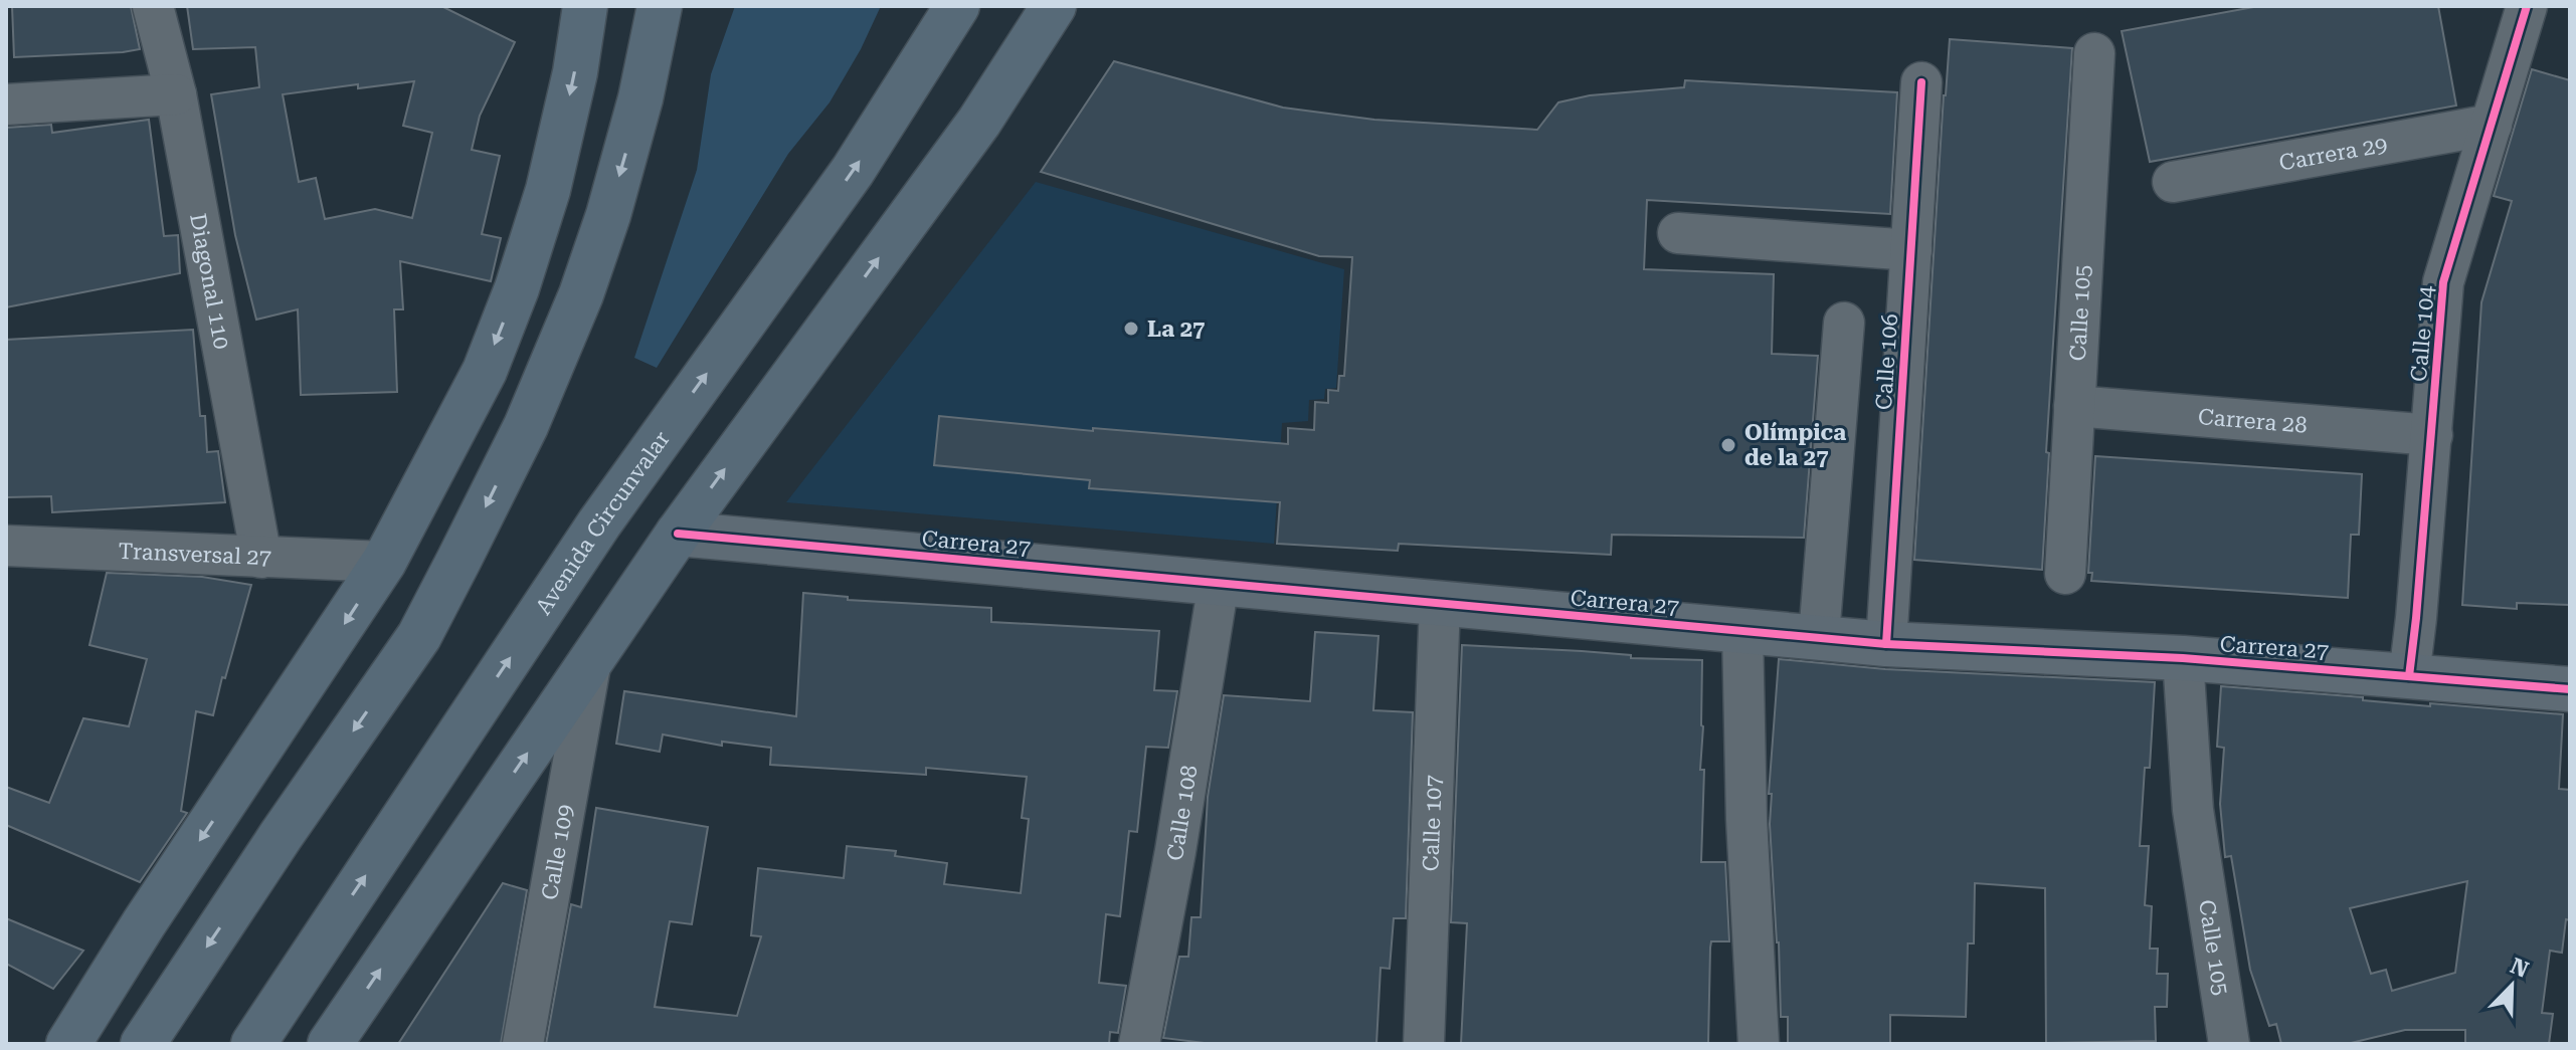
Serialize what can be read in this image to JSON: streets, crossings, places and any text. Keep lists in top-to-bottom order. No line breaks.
{"streets":{"highway":["Avenida Circunvalar"],"street":["Carrera 29","Diagonal 110","Calle 105","Calle 104","Calle 106","Carrera 28","Carrera 27","Transversal 27","Calle 108","Calle 107","Calle 109"]},"crossings":[["Carrera 29","Calle 104"],["Diagonal 110","Transversal 27"],["Calle 105","Carrera 28"],["Calle 105","Carrera 27"],["Calle 104","Carrera 28"],["Calle 104","Carrera 27"],["Calle 106","Carrera 27"],["Carrera 27","Calle 108"],["Carrera 27","Calle 107"]],"places":["La 27","Olímpica de la 27"],"north":"top right"}
